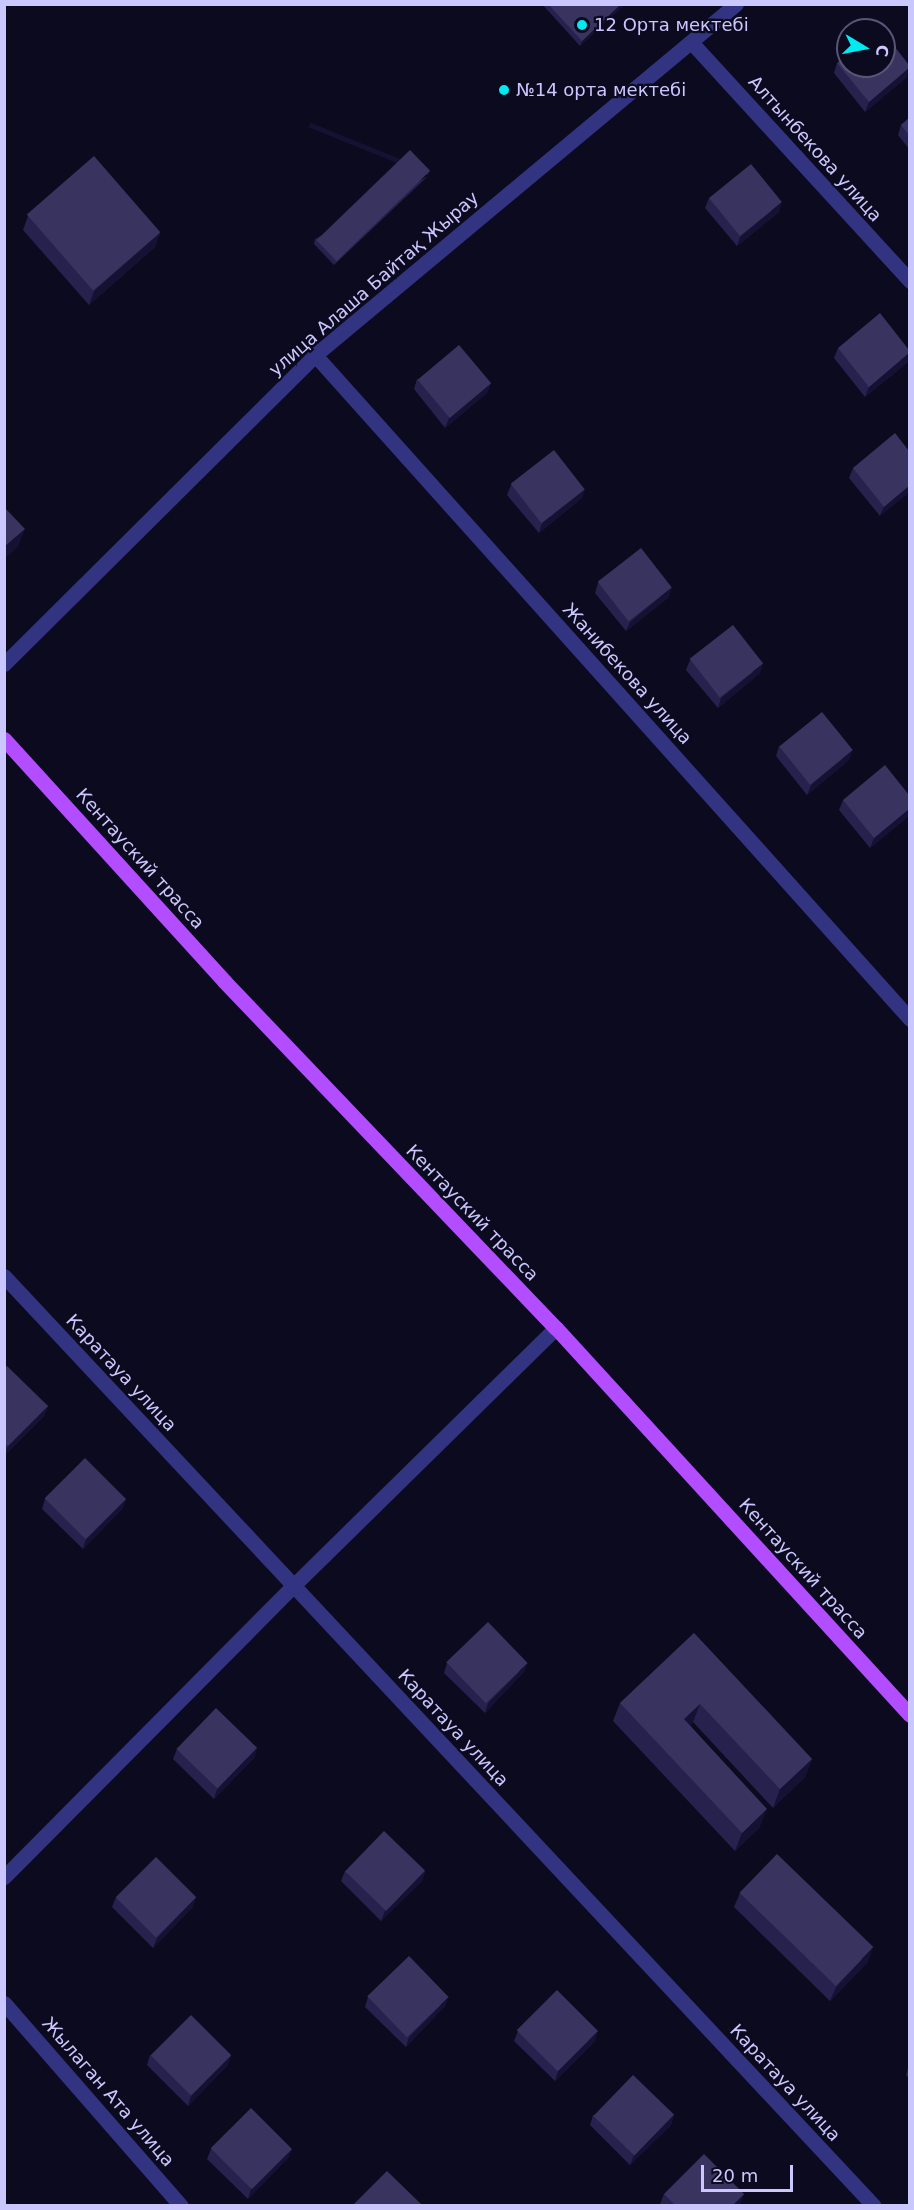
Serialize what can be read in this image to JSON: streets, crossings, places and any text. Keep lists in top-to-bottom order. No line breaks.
{"streets":{"main road":["Кентауский трасса"],"street":["Алтынбекова улица","улица Алаша Байтақ Жырау","Жанибекова улица","Каратауа улица","Жылаган Ата улица"]},"crossings":[["Алтынбекова улица","улица Алаша Байтақ Жырау"],["улица Алаша Байтақ Жырау","Жанибекова улица"]],"places":["12 Орта мектебі","№14 орта мектебі"],"scale_bar":"20 m","north":"right"}
